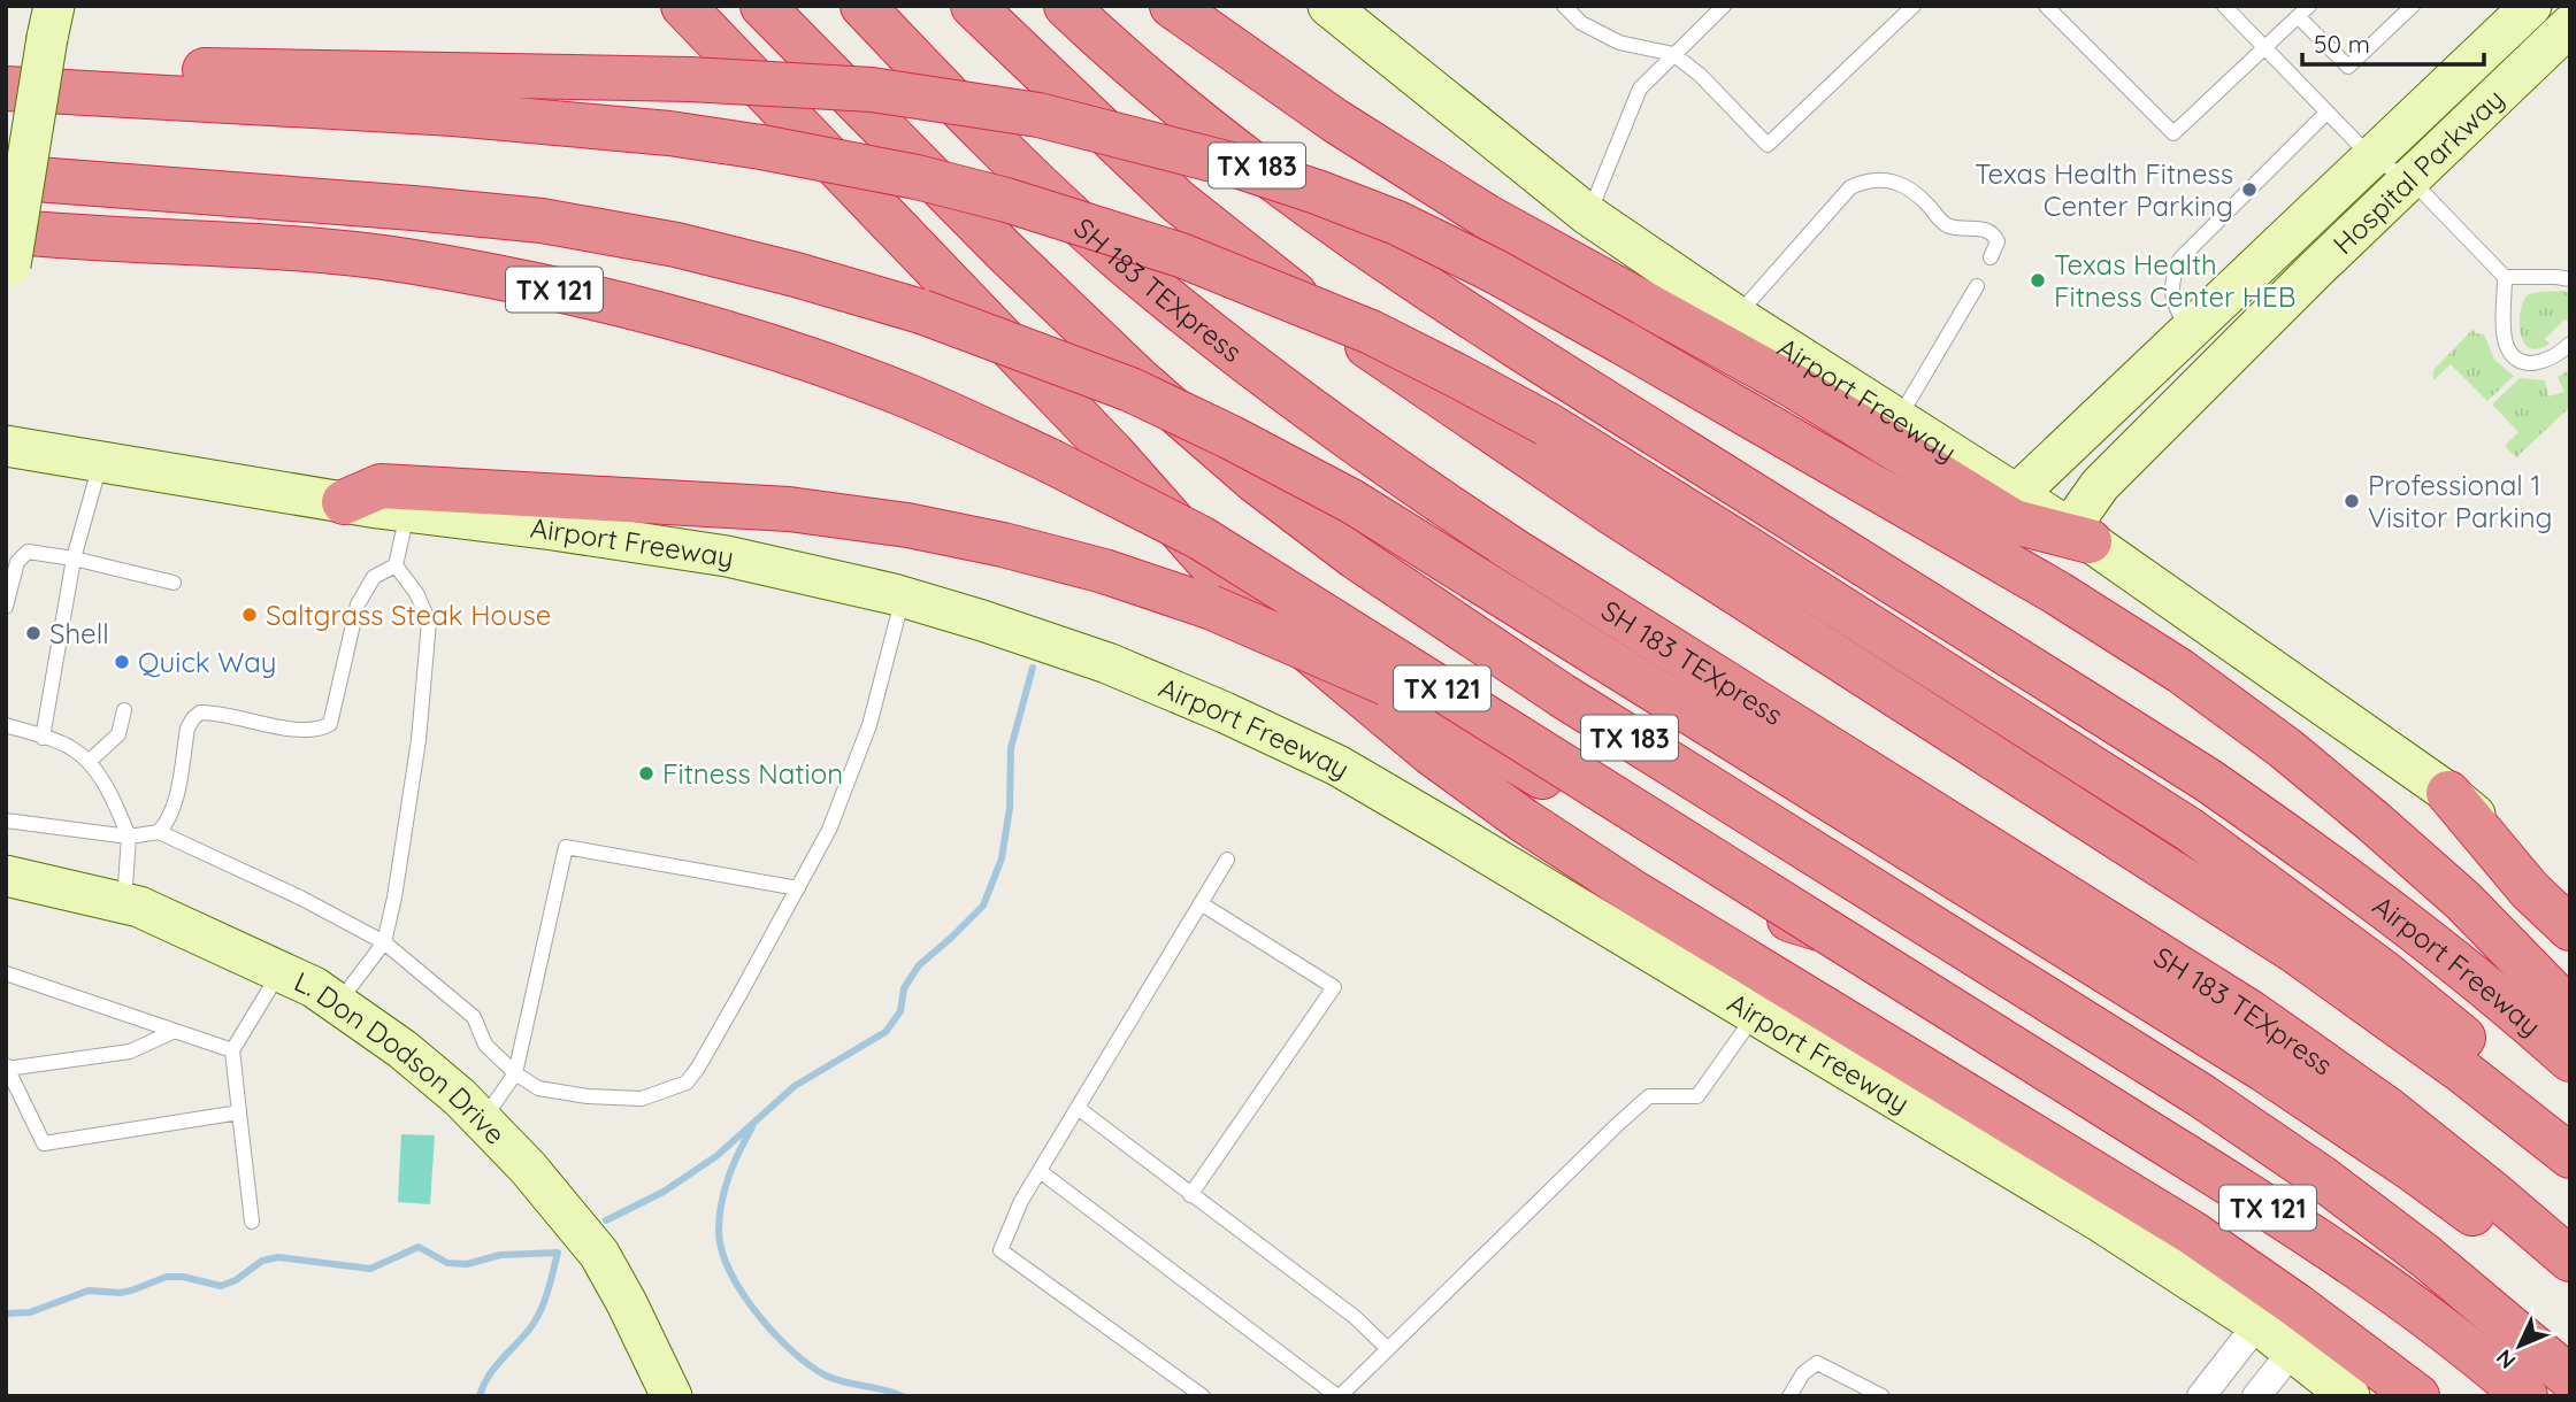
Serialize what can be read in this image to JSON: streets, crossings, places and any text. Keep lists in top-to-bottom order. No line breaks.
{"streets":{"highway":["TX 183","SH 183 TEXpress","TX 121","Airport Freeway"],"main road":["Hospital Parkway","L. Don Dodson Drive"]},"crossings":[["Hospital Parkway","Airport Freeway"]],"places":["Texas Health Fitness Center Parking","Texas Health Fitness Center HEB","Professional 1 Visitor Parking","Saltgrass Steak House","Shell","Quick Way","Fitness Nation"],"scale_bar":"50 m","north":"bottom left"}
